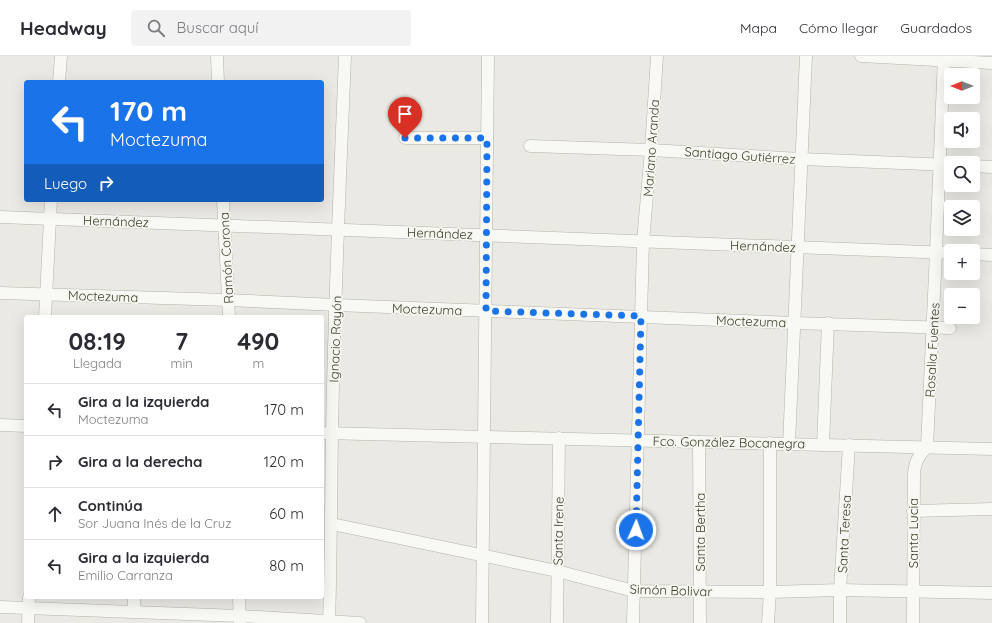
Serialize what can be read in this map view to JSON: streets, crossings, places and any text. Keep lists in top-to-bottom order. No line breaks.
{"streets":{"street":["Mariano Aranda","Santiago Gutiérrez","Hernández","Ramón Corona","Moctezuma","Ignacio Rayón","Rosalia Fuentes","Fco. González Bocanegra","Santa Irene","Santa Bertha","Santa Lucia","Santa Teresa","Simón Bolivar"]},"crossings":[["Mariano Aranda","Santiago Gutiérrez"],["Mariano Aranda","Hernández"],["Mariano Aranda","Moctezuma"],["Mariano Aranda","Fco. González Bocanegra"],["Mariano Aranda","Simón Bolivar"],["Hernández","Ramón Corona"],["Hernández","Ignacio Rayón"],["Hernández","Rosalia Fuentes"],["Ramón Corona","Moctezuma"],["Moctezuma","Ignacio Rayón"],["Moctezuma","Rosalia Fuentes"],["Ignacio Rayón","Fco. González Bocanegra"],["Ignacio Rayón","Simón Bolivar"],["Rosalia Fuentes","Fco. González Bocanegra"],["Rosalia Fuentes","Santa Lucia"],["Fco. González Bocanegra","Santa Irene"],["Fco. González Bocanegra","Santa Bertha"],["Fco. González Bocanegra","Santa Lucia"],["Fco. González Bocanegra","Santa Teresa"],["Santa Irene","Simón Bolivar"],["Santa Bertha","Simón Bolivar"],["Santa Lucia","Simón Bolivar"],["Santa Teresa","Simón Bolivar"]],"north":"left","page":{"header":"Headway","search":"Buscar aquí","nav":["Mapa","Cómo llegar","Guardados"],"map_buttons":["+","−"],"turn":["170 m","Moctezuma"],"then":"Luego","eta":["08:19","Llegada","7","min","490","m"],"list":[{"name":"Gira a la izquierda","note":"Moctezuma","value":"170 m"},{"name":"Gira a la derecha","value":"120 m"},{"name":"Continúa","note":"Sor Juana Inés de la Cruz","value":"60 m"},{"name":"Gira a la izquierda","note":"Emilio Carranza","value":"80 m"}]}}
